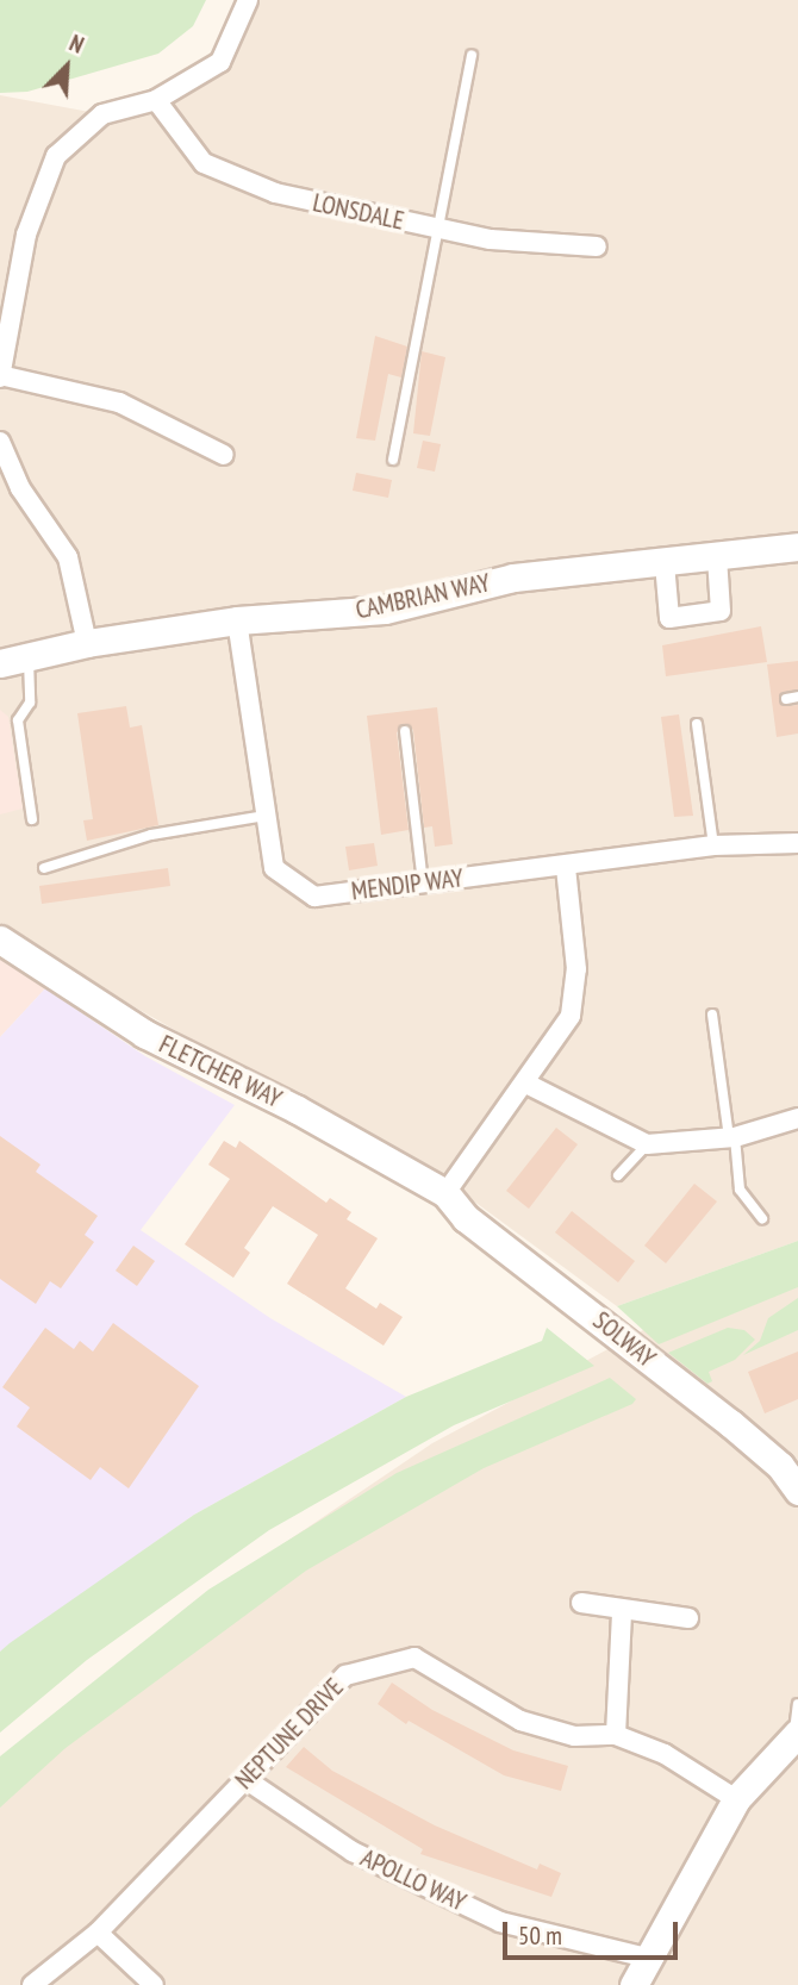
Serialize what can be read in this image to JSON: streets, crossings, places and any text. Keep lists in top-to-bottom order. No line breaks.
{"streets":{"street":["LONSDALE","CAMBRIAN WAY","MENDIP WAY","FLETCHER WAY","SOLWAY","NEPTUNE DRIVE","APOLLO WAY"]},"crossings":[["CAMBRIAN WAY","MENDIP WAY"],["FLETCHER WAY","SOLWAY"],["NEPTUNE DRIVE","APOLLO WAY"]],"scale_bar":"50 m","north":"top right"}
